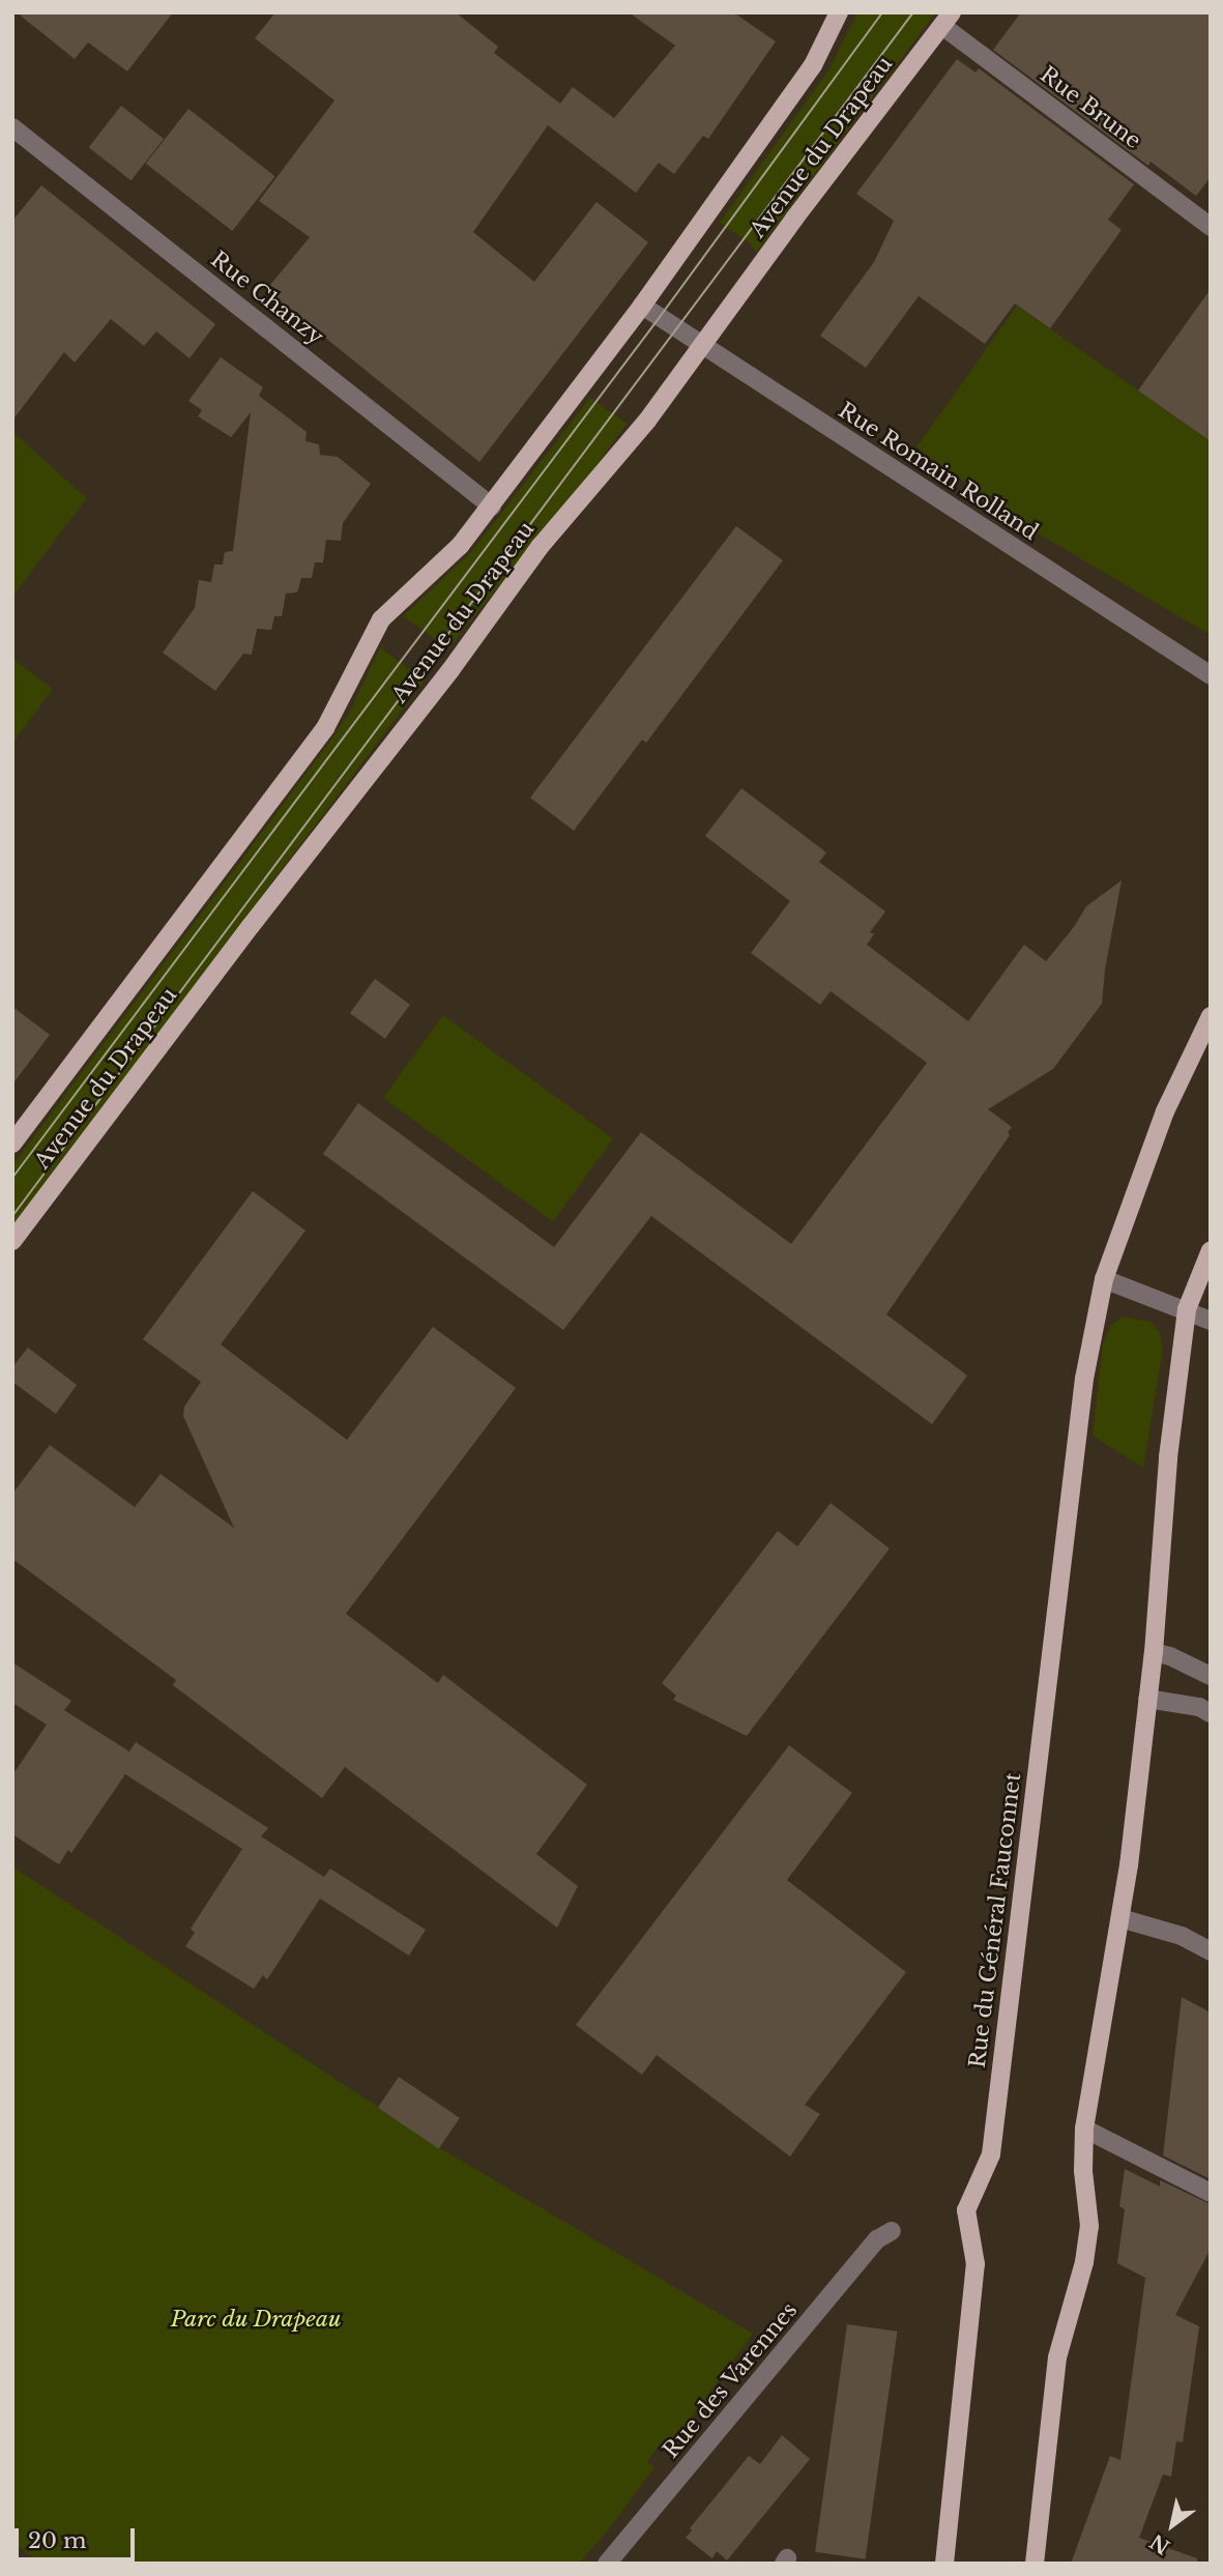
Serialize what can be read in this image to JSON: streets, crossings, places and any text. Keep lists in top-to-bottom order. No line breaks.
{"streets":{"main road":["Avenue du Drapeau","Rue du Général Fauconnet"],"street":["Rue Brune","Rue Chanzy","Rue Romain Rolland","Rue des Varennes"]},"crossings":[["Rue Brune","Avenue du Drapeau"],["Avenue du Drapeau","Rue Chanzy"],["Avenue du Drapeau","Rue Romain Rolland"]],"parks":["Parc du Drapeau"],"scale_bar":"20 m","north":"bottom left"}
